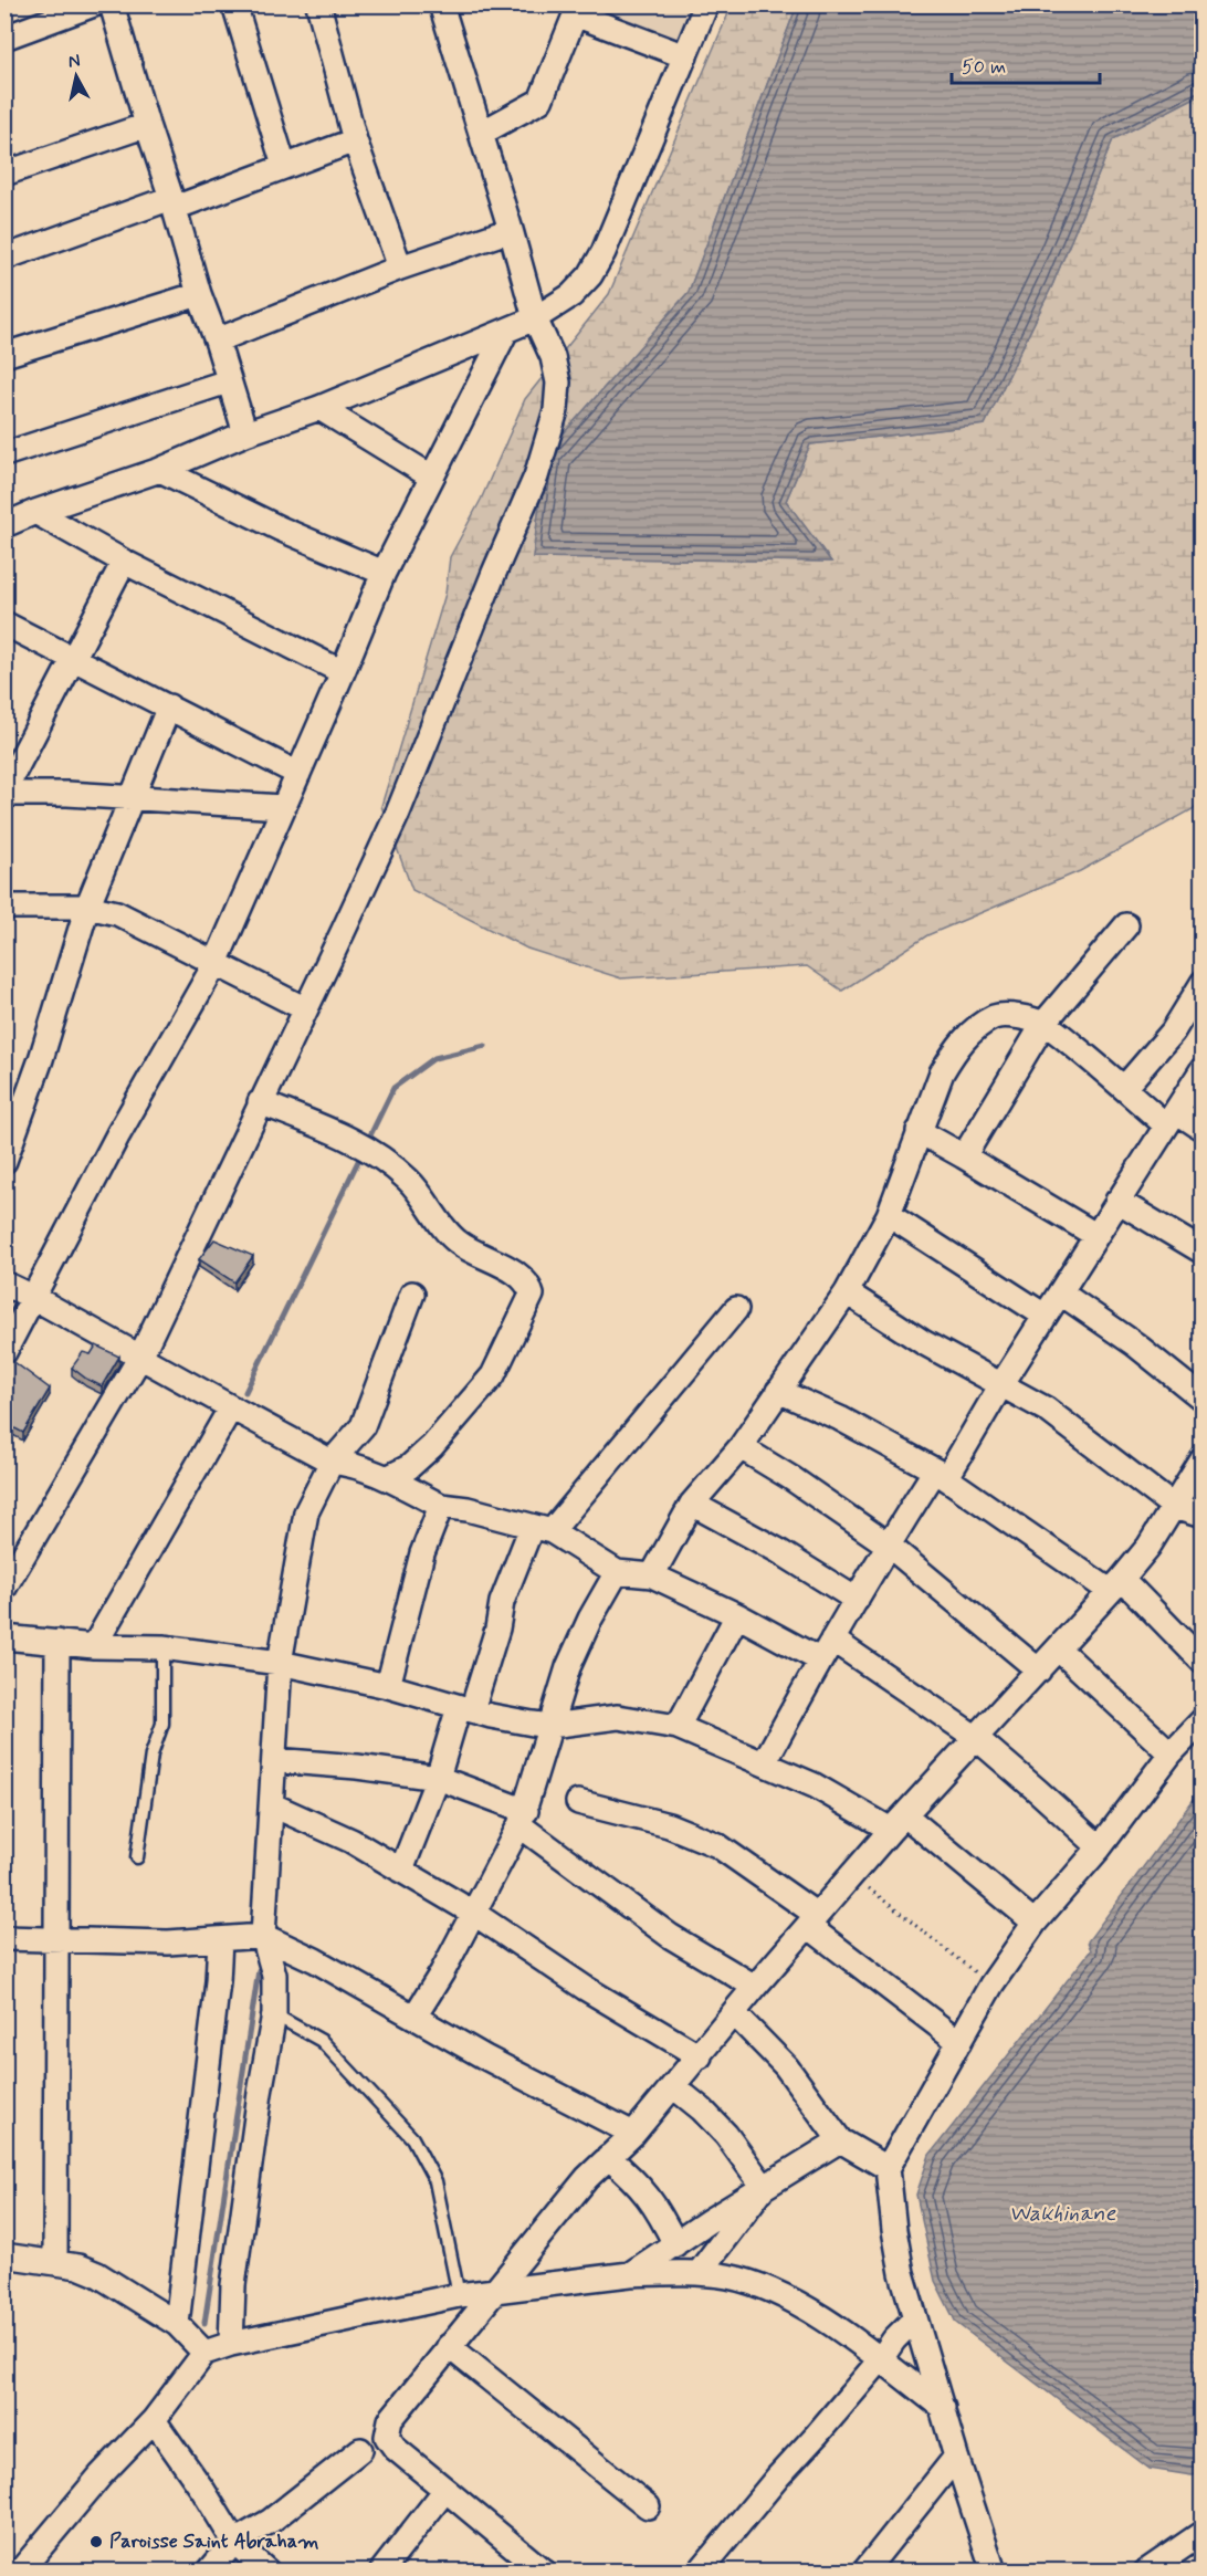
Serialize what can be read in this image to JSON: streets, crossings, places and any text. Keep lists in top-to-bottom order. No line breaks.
{"water":["Wakhinane"],"places":["Paroisse Saint Abraham"],"scale_bar":"50 m","north":"top"}
